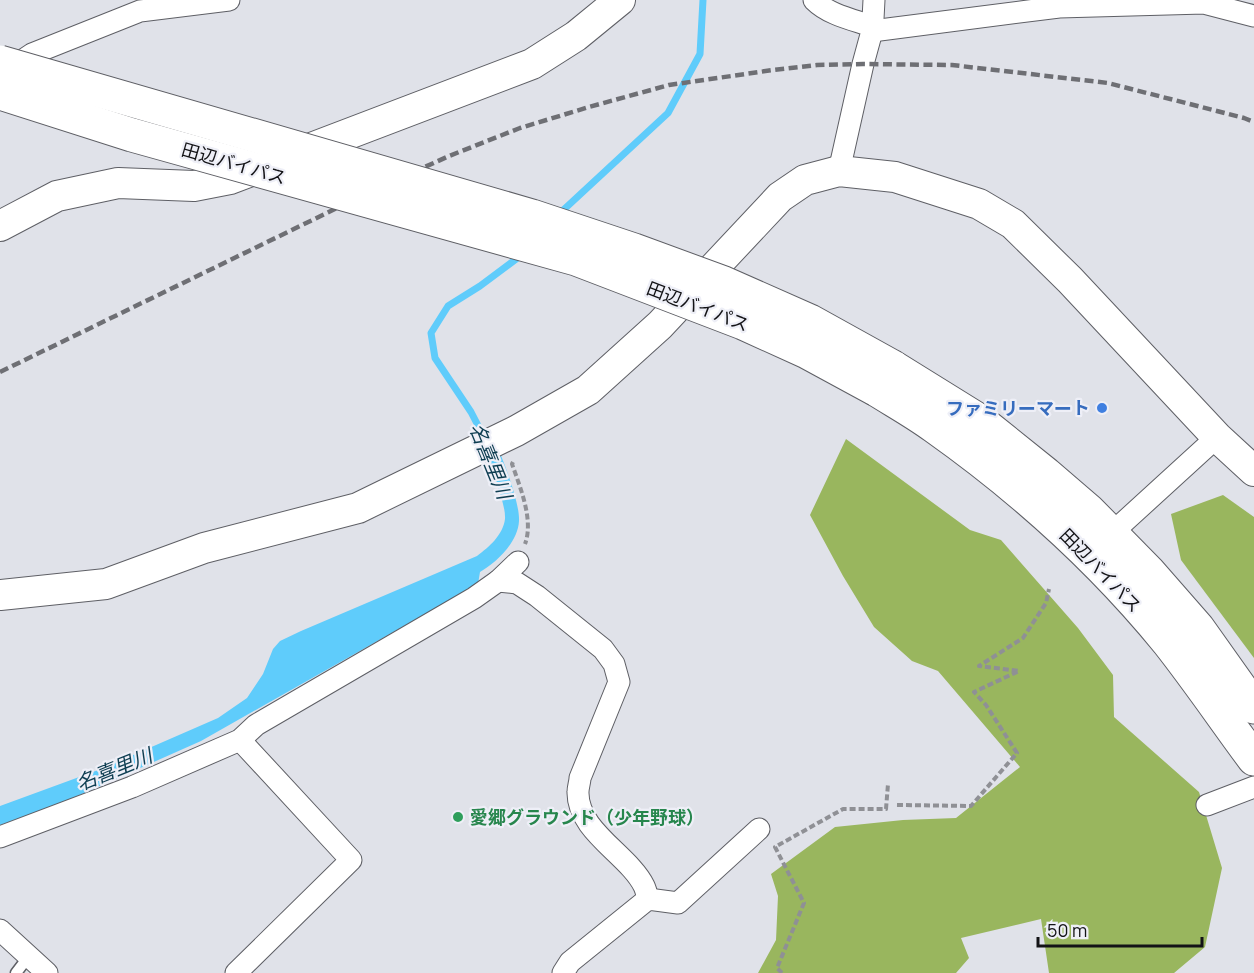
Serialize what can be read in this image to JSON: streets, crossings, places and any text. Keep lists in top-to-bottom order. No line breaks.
{"streets":{"highway":["田辺バイパス"]},"water":["名喜里川"],"places":["ファミリーマート","愛郷グラウンド（少年野球）"],"scale_bar":"50 m"}
